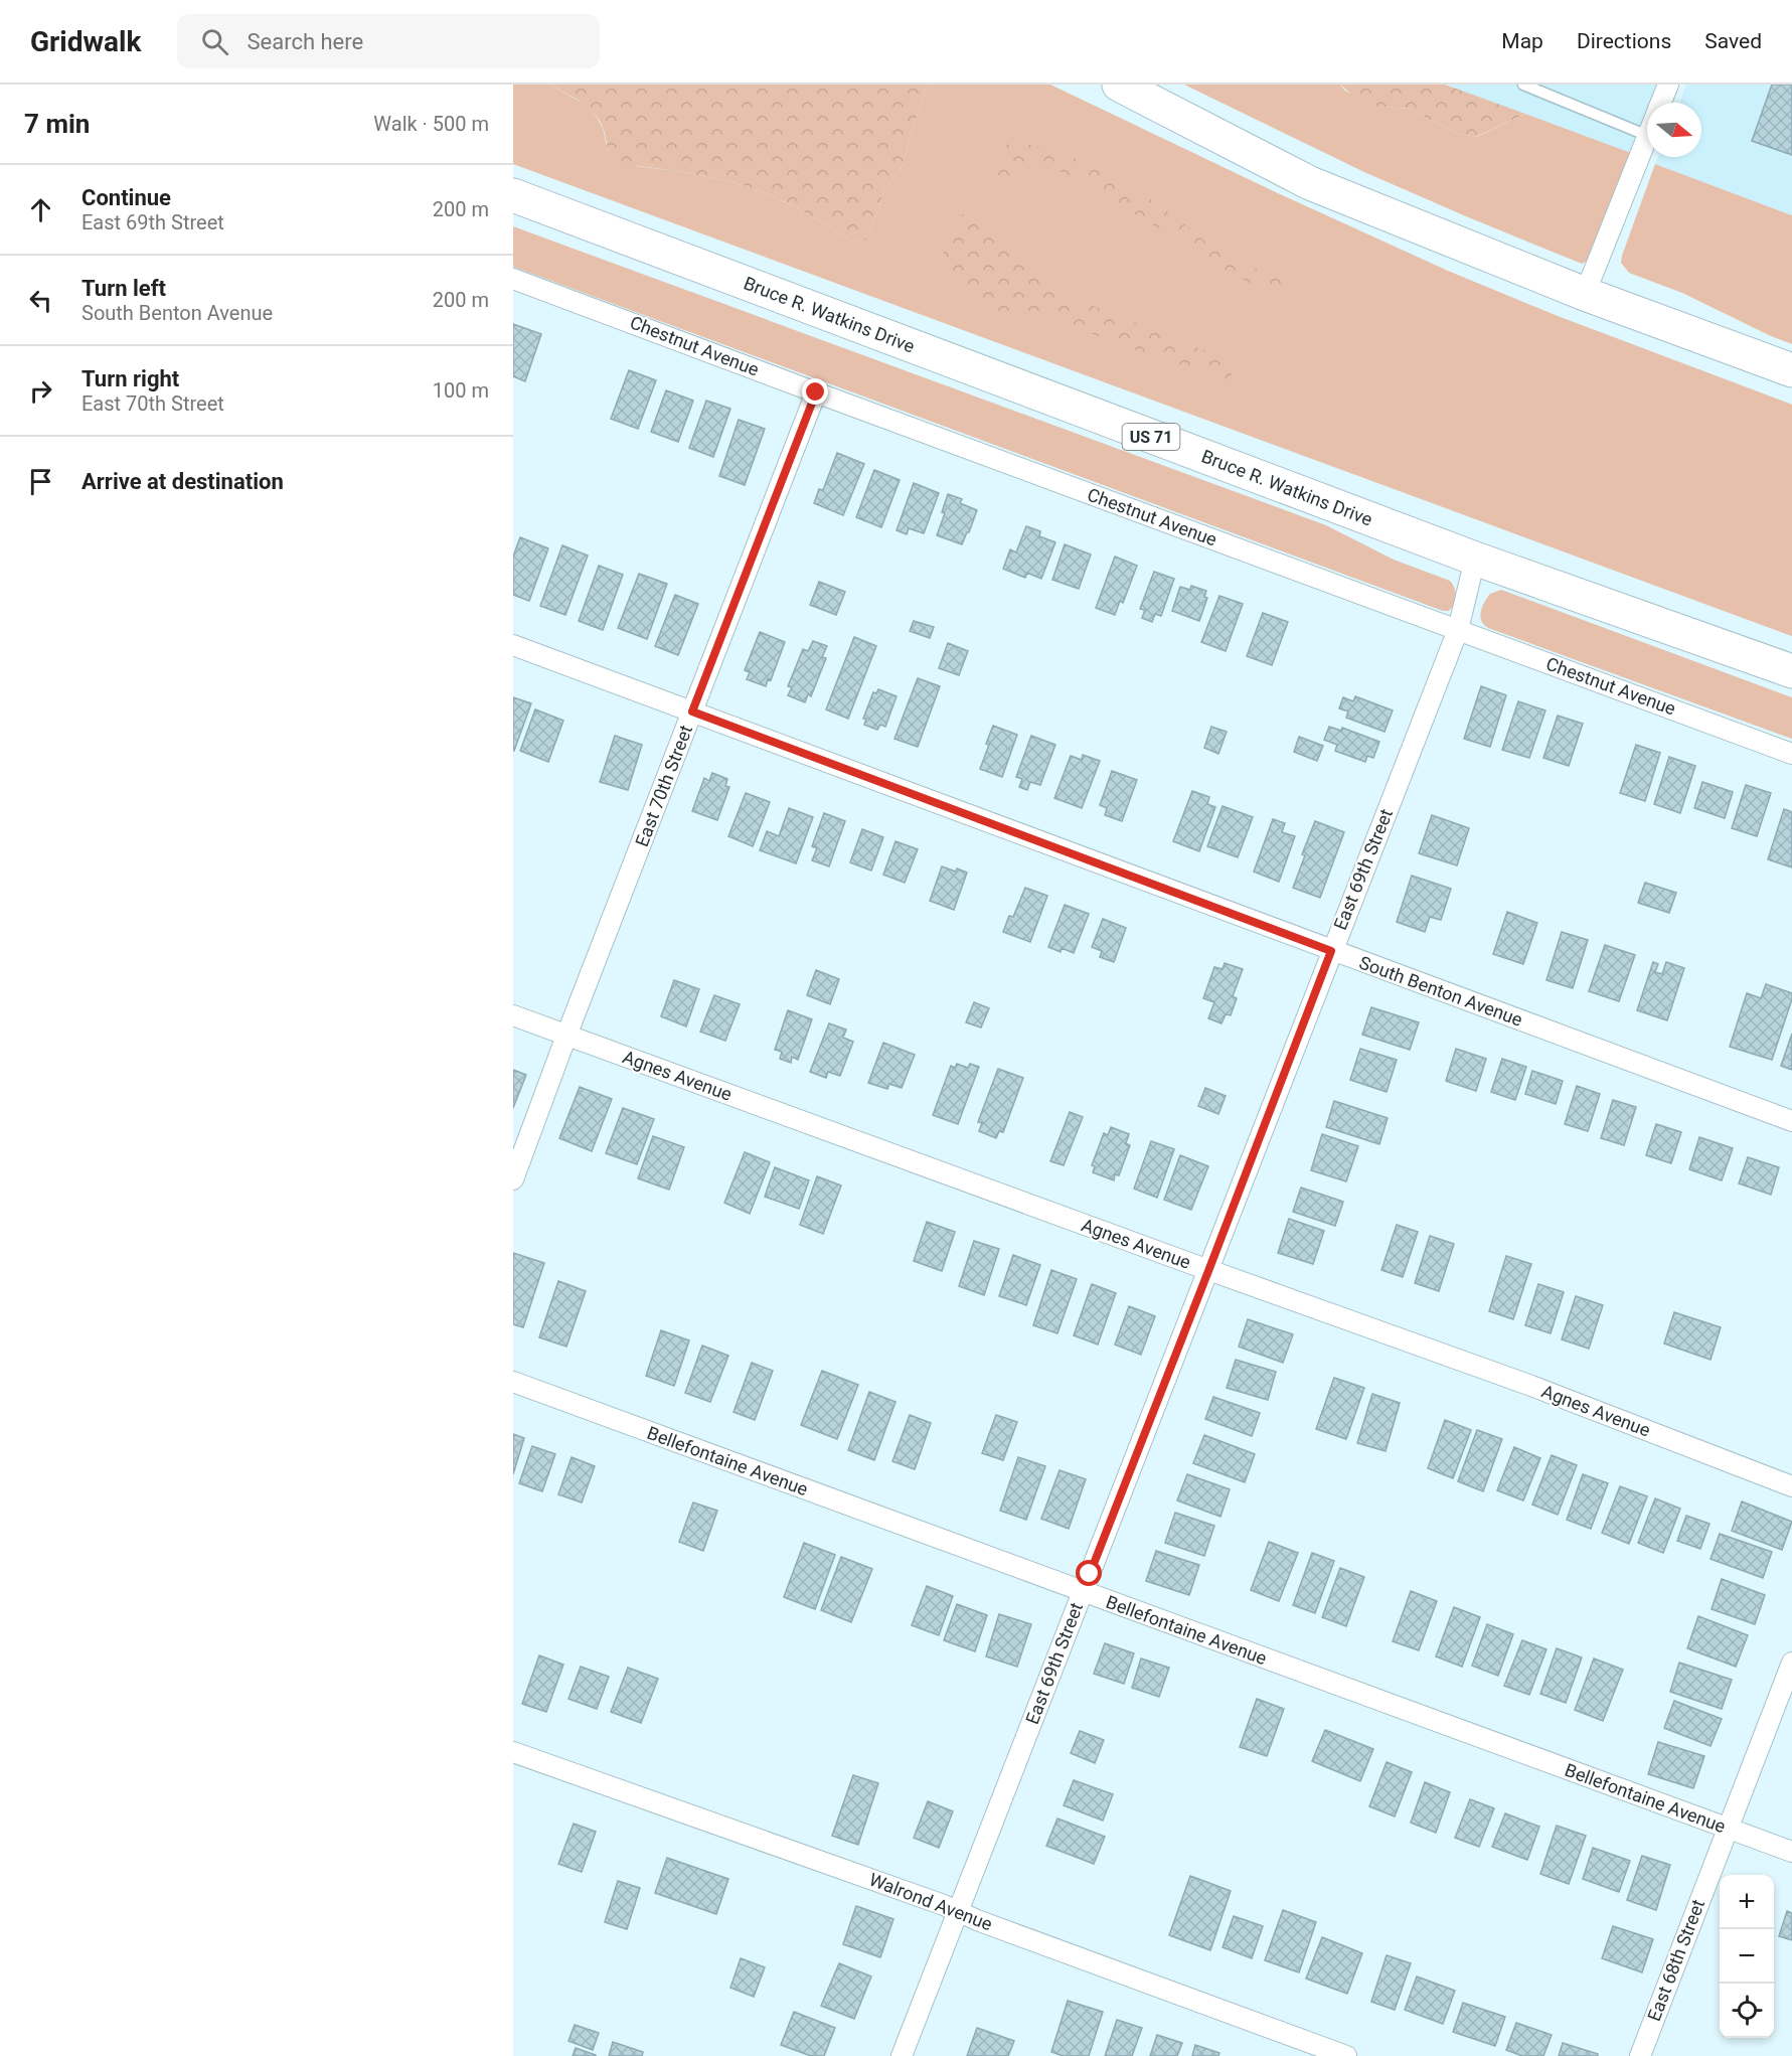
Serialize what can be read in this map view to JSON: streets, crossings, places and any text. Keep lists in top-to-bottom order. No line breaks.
{"streets":{"highway":["Bruce R. Watkins Drive","US 71"],"street":["Chestnut Avenue","East 70th Street","East 69th Street","South Benton Avenue","Agnes Avenue","Bellefontaine Avenue","Walrond Avenue","East 68th Street"]},"crossings":[["Bruce R. Watkins Drive","East 69th Street"],["Chestnut Avenue","East 70th Street"],["Chestnut Avenue","East 69th Street"],["East 70th Street","South Benton Avenue"],["East 70th Street","Agnes Avenue"],["East 69th Street","South Benton Avenue"],["East 69th Street","Agnes Avenue"],["East 69th Street","Bellefontaine Avenue"],["East 69th Street","Walrond Avenue"],["Bellefontaine Avenue","East 68th Street"]],"north":"right","page":{"header":"Gridwalk","search":"Search here","nav":["Map","Directions","Saved"],"heading":["7 min","Walk · 500 m"],"list":[["Continue","East 69th Street","200 m"],["Turn left","South Benton Avenue","200 m"],["Turn right","East 70th Street","100 m"],"Arrive at destination"],"map_buttons":["+","−"]}}
